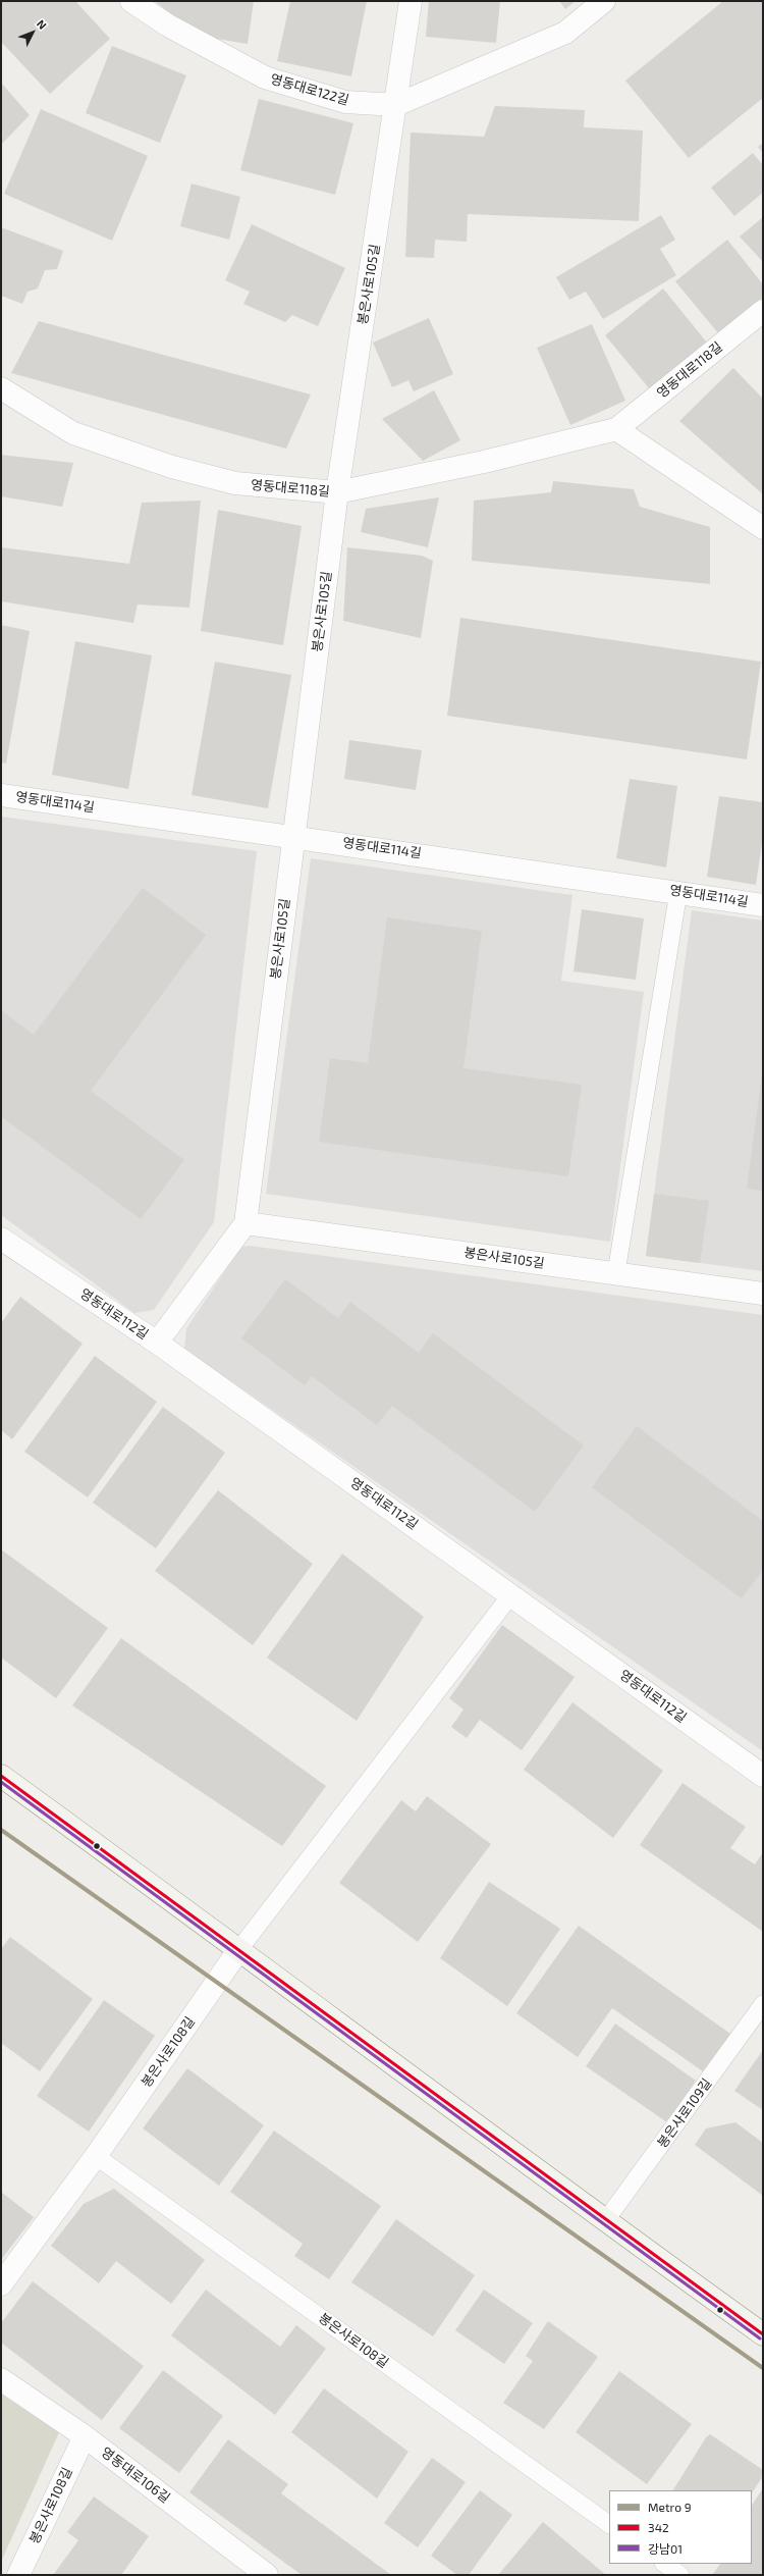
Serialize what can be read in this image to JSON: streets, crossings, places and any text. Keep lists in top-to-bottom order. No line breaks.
{"streets":{"street":["영동대로122길","봉은사로105길","영동대로118길","영동대로114길","영동대로112길","봉은사로108길","영동대로106길"],"lane":["봉은사로109길"]},"crossings":[["영동대로122길","봉은사로105길"],["봉은사로105길","영동대로118길"],["봉은사로105길","영동대로114길"],["봉은사로105길","영동대로112길"],["봉은사로108길","영동대로106길"]],"lines":["transit line 342","transit line 강남01","metro line 9"],"legend":["Metro 9","342","강남01"],"north":"top right"}
